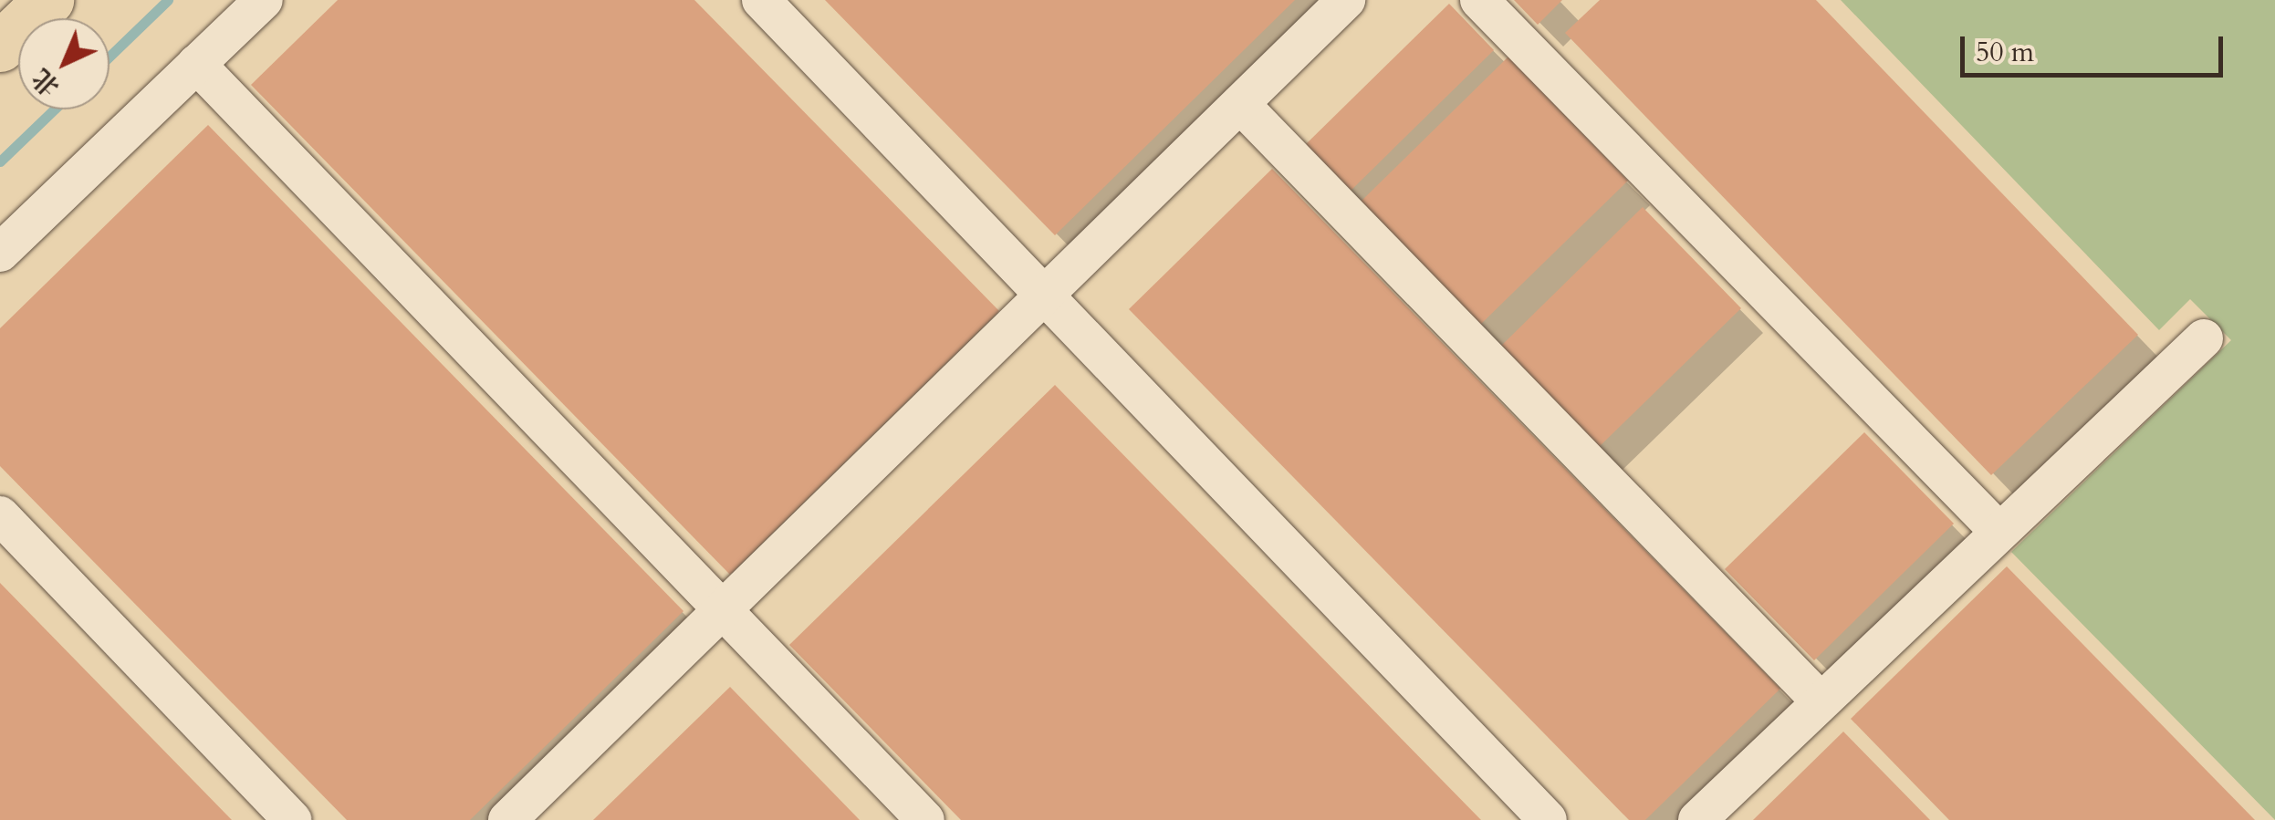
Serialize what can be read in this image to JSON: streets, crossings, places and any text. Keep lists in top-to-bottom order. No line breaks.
{"scale_bar":"50 m","north":"bottom left"}
